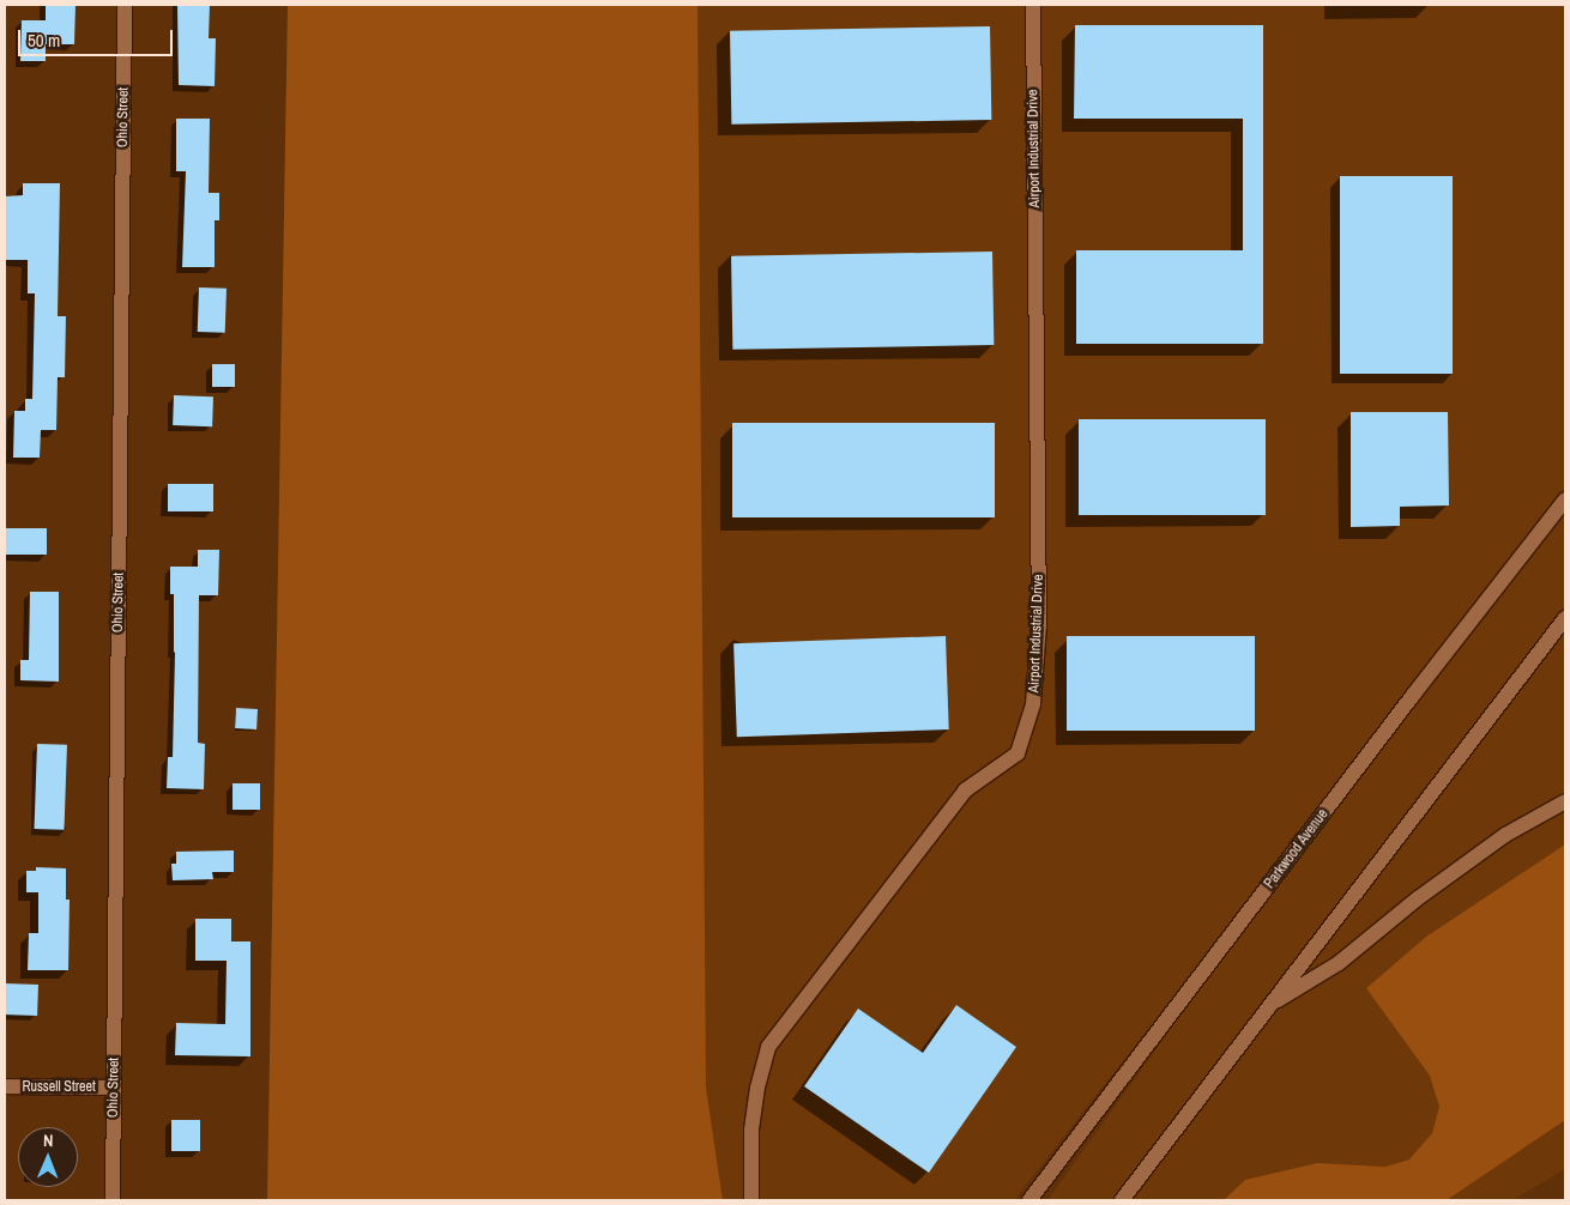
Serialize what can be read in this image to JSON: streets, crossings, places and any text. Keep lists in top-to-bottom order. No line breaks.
{"streets":{"street":["Ohio Street","Airport Industrial Drive","Parkwood Avenue","Russell Street"]},"crossings":[["Ohio Street","Russell Street"]],"scale_bar":"50 m","north":"top"}
